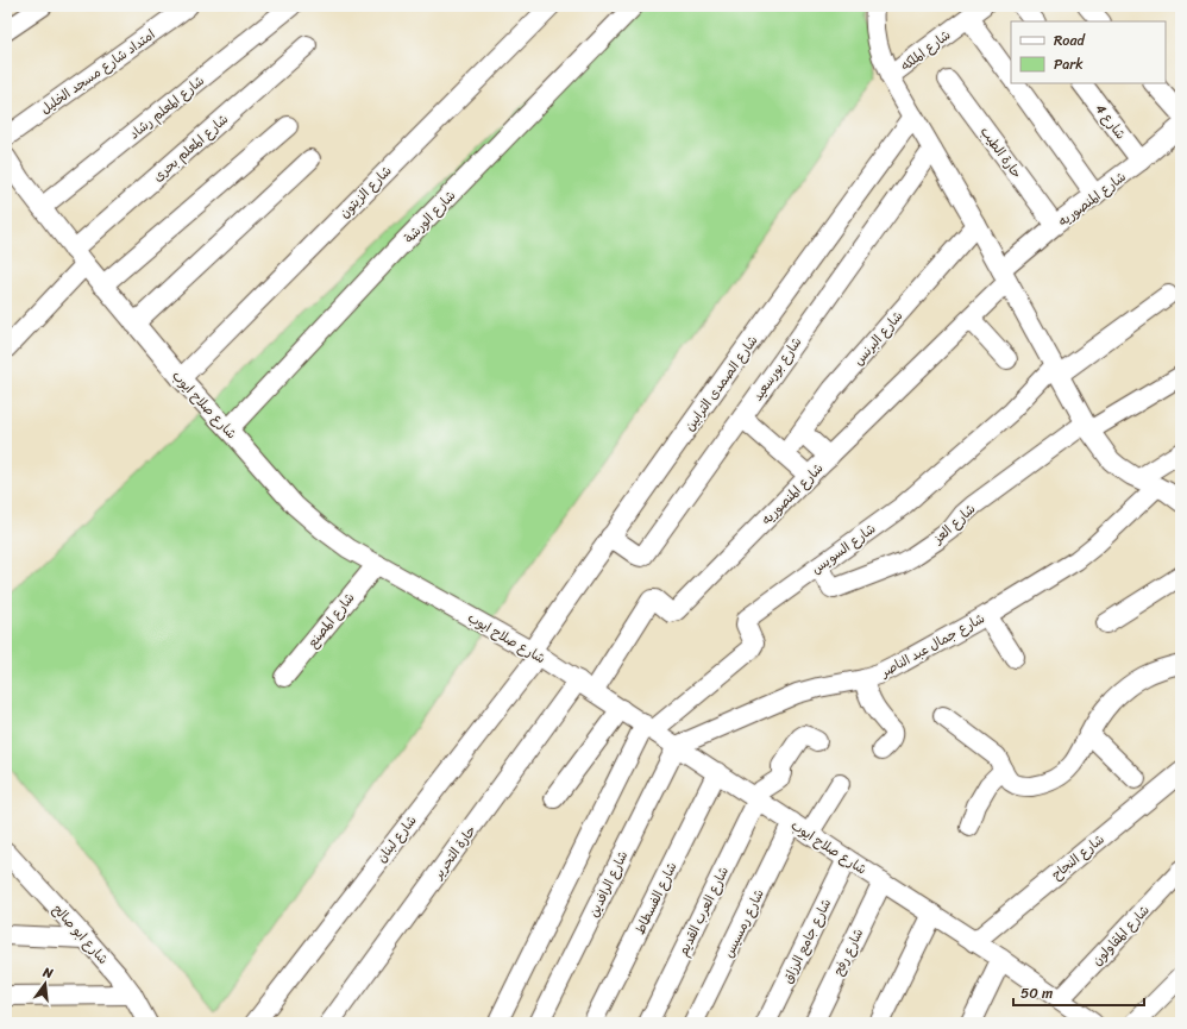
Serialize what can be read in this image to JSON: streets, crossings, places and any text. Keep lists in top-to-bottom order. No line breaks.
{"streets":{"street":["شارع الملكه","امتداد شارع مسجد الخليل","شارع المعلم رشاد","شارع 4","شارع المعلم بحرى","حارة الطيب","شارع الزيتون","شارع المنصوريه","شارع الورشة","شارع البرنس","شارع بورسعيد","شارع الصمدى الترابين","شارع صلاح ايوب","شارع العز","شارع السويس","شارع المصنع","شارع جمال عبد الناصر","شارع لبنان","حارة التحرير","شارع النجاح","شارع الرافدين","شارع الفسطاط","شارع العرب القديم","شارع رمسيس","شارع ابو صالح","شارع المقاولون","شارع جامع الرزاق","شارع رفح"]},"crossings":[["شارع المعلم رشاد","شارع صلاح ايوب"],["شارع 4","شارع المنصوريه"],["شارع المعلم بحرى","شارع صلاح ايوب"],["حارة الطيب","شارع المنصوريه"],["شارع الزيتون","شارع صلاح ايوب"],["شارع المنصوريه","شارع صلاح ايوب"],["شارع المنصوريه","حارة التحرير"],["شارع الورشة","شارع صلاح ايوب"],["شارع بورسعيد","شارع الصمدى الترابين"],["شارع الصمدى الترابين","شارع صلاح ايوب"],["شارع الصمدى الترابين","شارع لبنان"],["شارع صلاح ايوب","شارع السويس"],["شارع صلاح ايوب","شارع المصنع"],["شارع صلاح ايوب","شارع جمال عبد الناصر"],["شارع صلاح ايوب","شارع لبنان"],["شارع صلاح ايوب","حارة التحرير"],["شارع صلاح ايوب","شارع النجاح"],["شارع صلاح ايوب","شارع الرافدين"],["شارع صلاح ايوب","شارع الفسطاط"],["شارع صلاح ايوب","شارع العرب القديم"],["شارع صلاح ايوب","شارع رمسيس"],["شارع صلاح ايوب","شارع المقاولون"],["شارع صلاح ايوب","شارع جامع الرزاق"],["شارع صلاح ايوب","شارع رفح"],["شارع العز","شارع السويس"],["شارع جمال عبد الناصر","شارع الرافدين"]],"legend":["Road","Park"],"scale_bar":"50 m","north":"top"}
